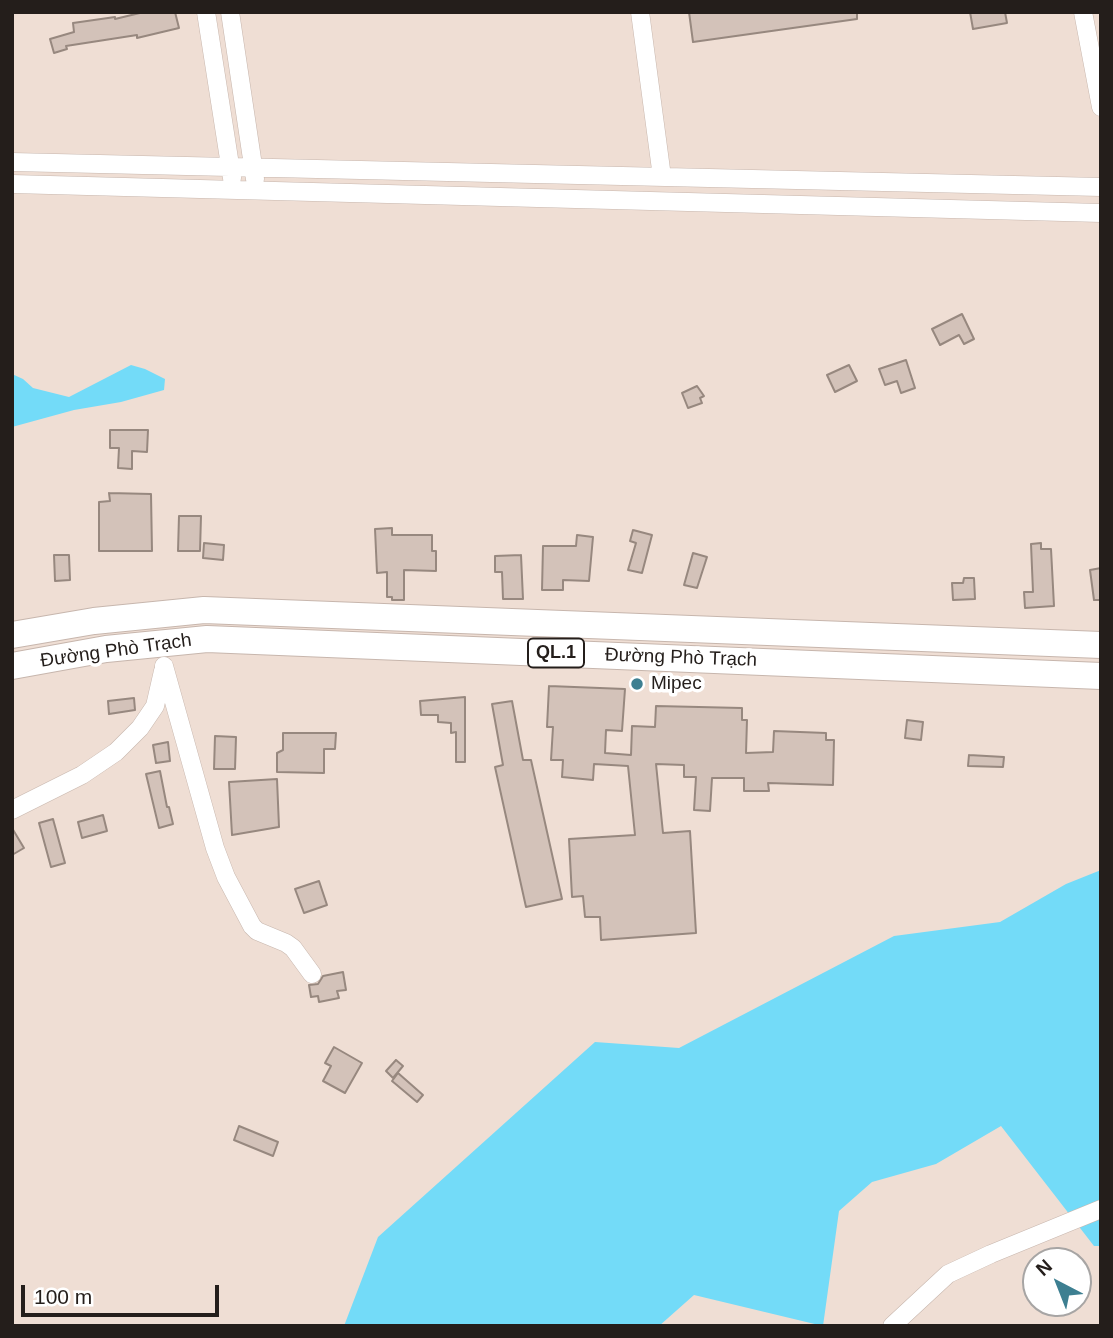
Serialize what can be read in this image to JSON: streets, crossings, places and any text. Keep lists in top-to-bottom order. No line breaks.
{"streets":{"highway":["Đường Phò Trạch","QL.1"]},"places":["Mipec"],"scale_bar":"100 m","north":"top left"}
